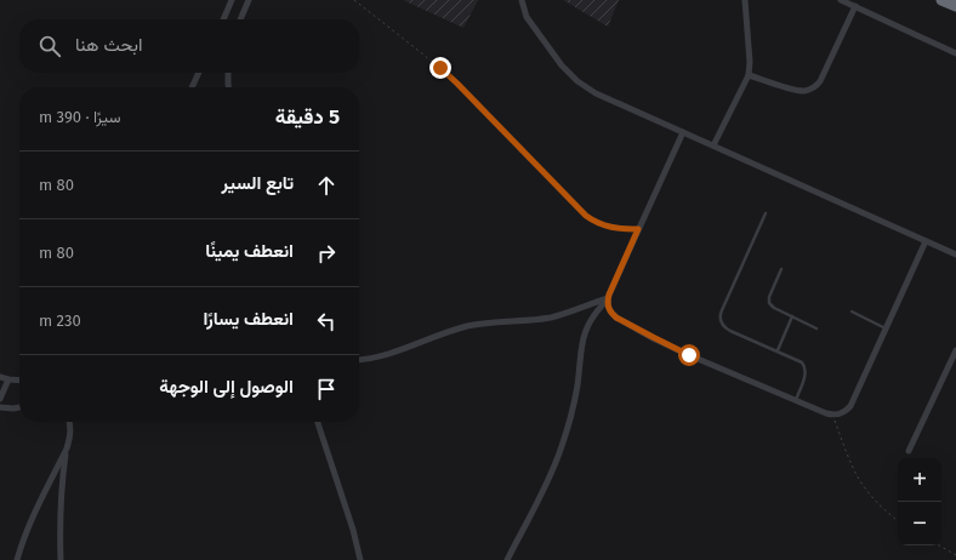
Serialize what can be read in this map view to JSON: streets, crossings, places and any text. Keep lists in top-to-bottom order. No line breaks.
{"page":{"search":"ابحث هنا","heading":["5 دقيقة","سيرًا · 390 m"],"list":[["تابع السير","80 m"],["انعطف يمينًا","80 m"],["انعطف يسارًا","230 m"],"الوصول إلى الوجهة"],"map_buttons":["+","−"]}}
